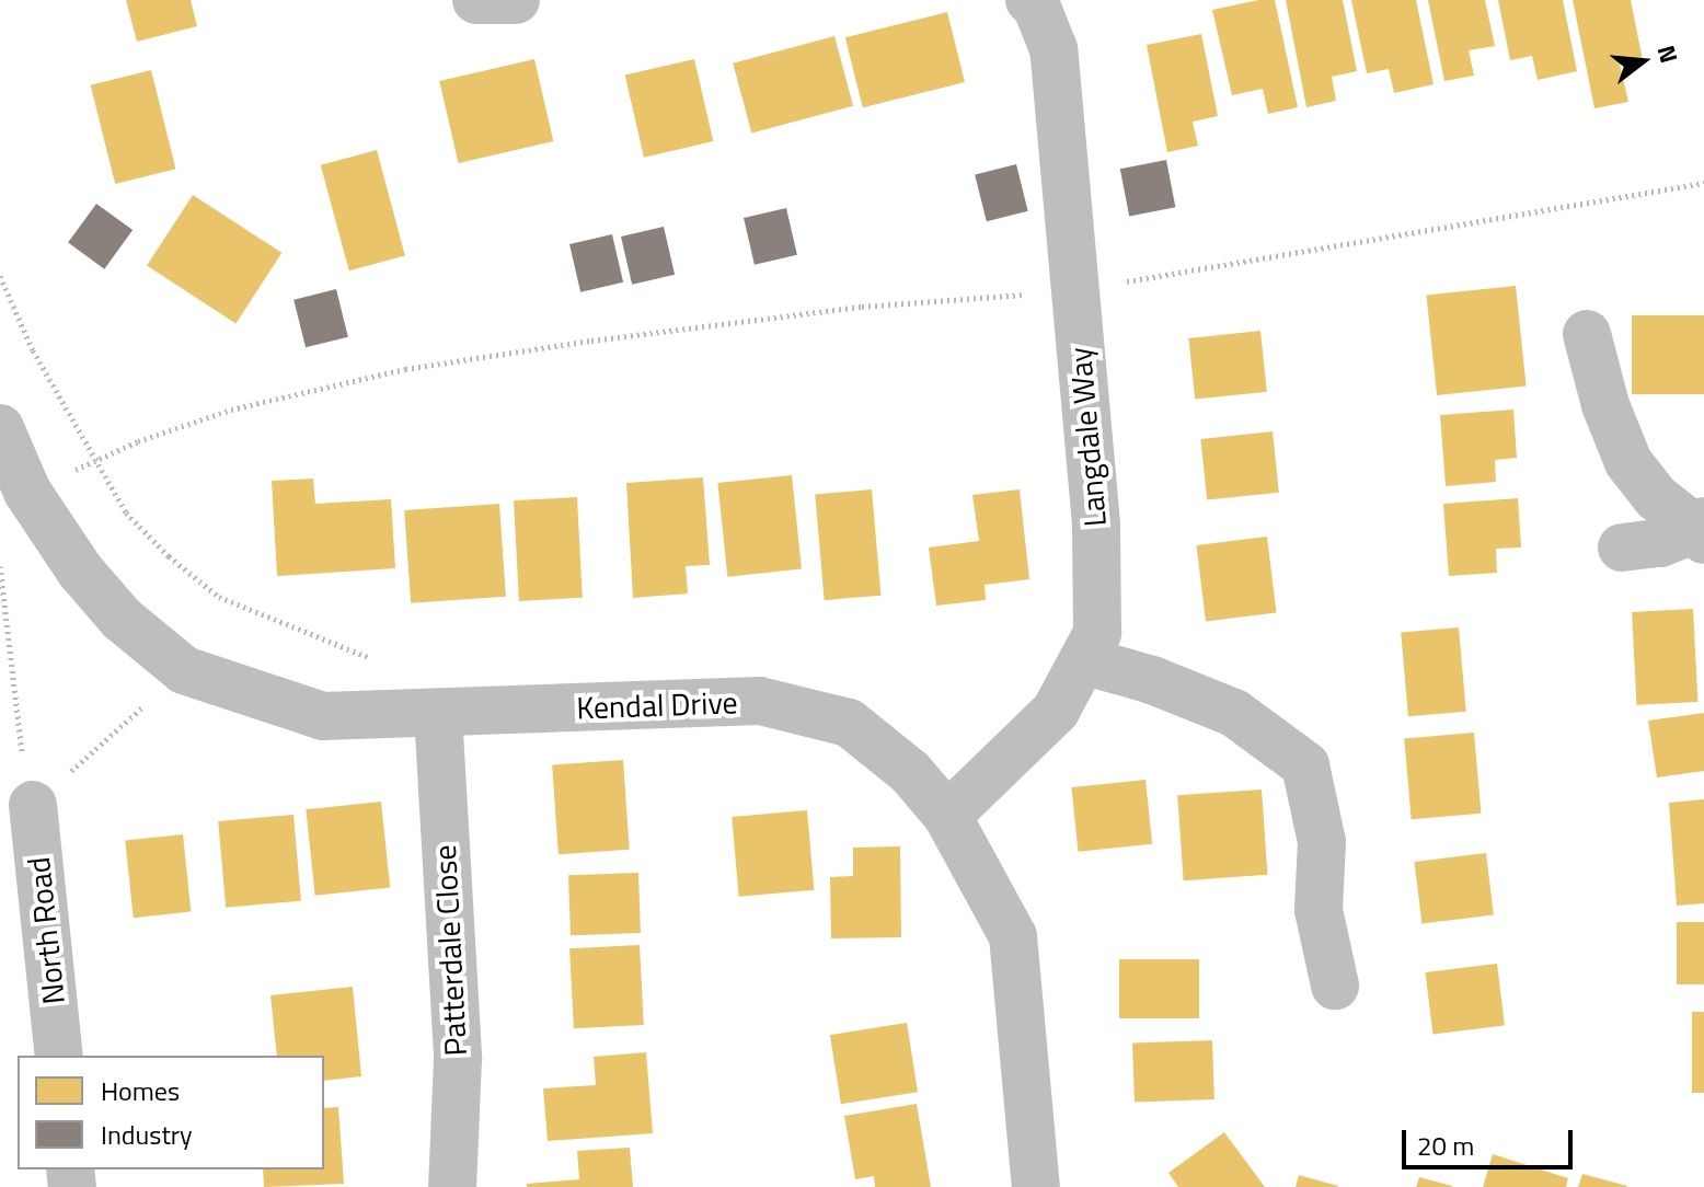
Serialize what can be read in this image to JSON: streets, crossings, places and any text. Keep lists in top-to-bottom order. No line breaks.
{"streets":{"street":["Langdale Way","Kendal Drive","North Road","Patterdale Close"]},"crossings":[["Langdale Way","Kendal Drive"],["Kendal Drive","Patterdale Close"]],"legend":["Homes","Industry"],"scale_bar":"20 m","north":"right"}
